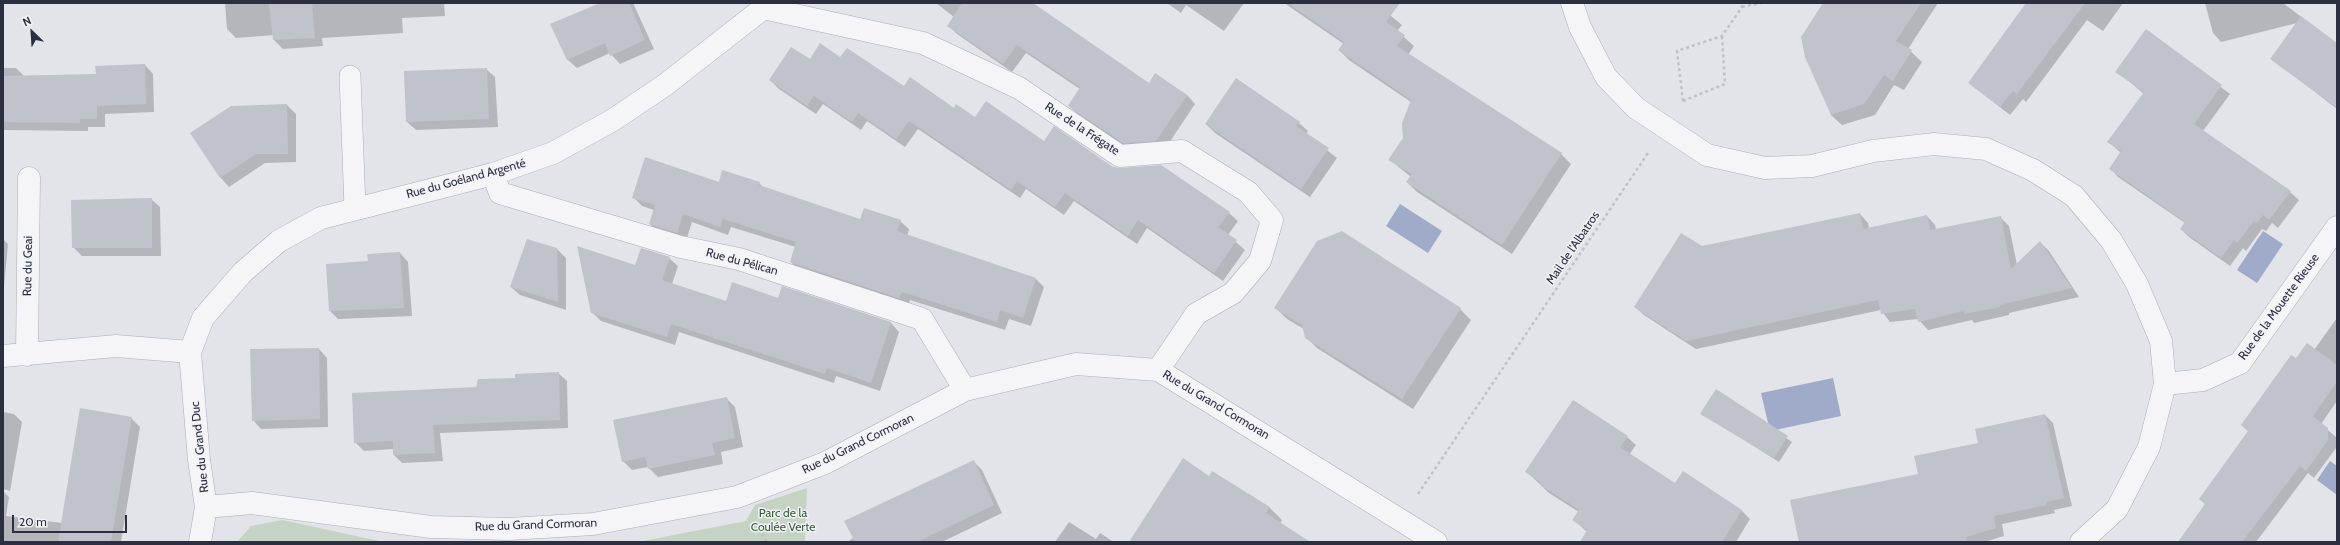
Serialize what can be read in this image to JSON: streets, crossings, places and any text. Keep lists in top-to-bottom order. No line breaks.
{"streets":{"street":["Rue de la Frégate","Rue du Goéland Argenté","Rue du Pélican","Rue du Geai","Rue de la Mouette Rieuse","Rue du Grand Cormoran","Rue du Grand Duc"],"path":["Mail de l'Albatros"]},"crossings":[["Rue de la Frégate","Rue du Goéland Argenté"],["Rue de la Frégate","Rue du Grand Cormoran"],["Rue du Goéland Argenté","Rue du Pélican"],["Rue du Goéland Argenté","Rue du Grand Duc"],["Mail de l'Albatros","Rue du Grand Cormoran"],["Rue du Pélican","Rue du Grand Cormoran"],["Rue du Grand Cormoran","Rue du Grand Duc"]],"parks":["Parc de la Coulée Verte"],"scale_bar":"20 m","north":"top left"}
